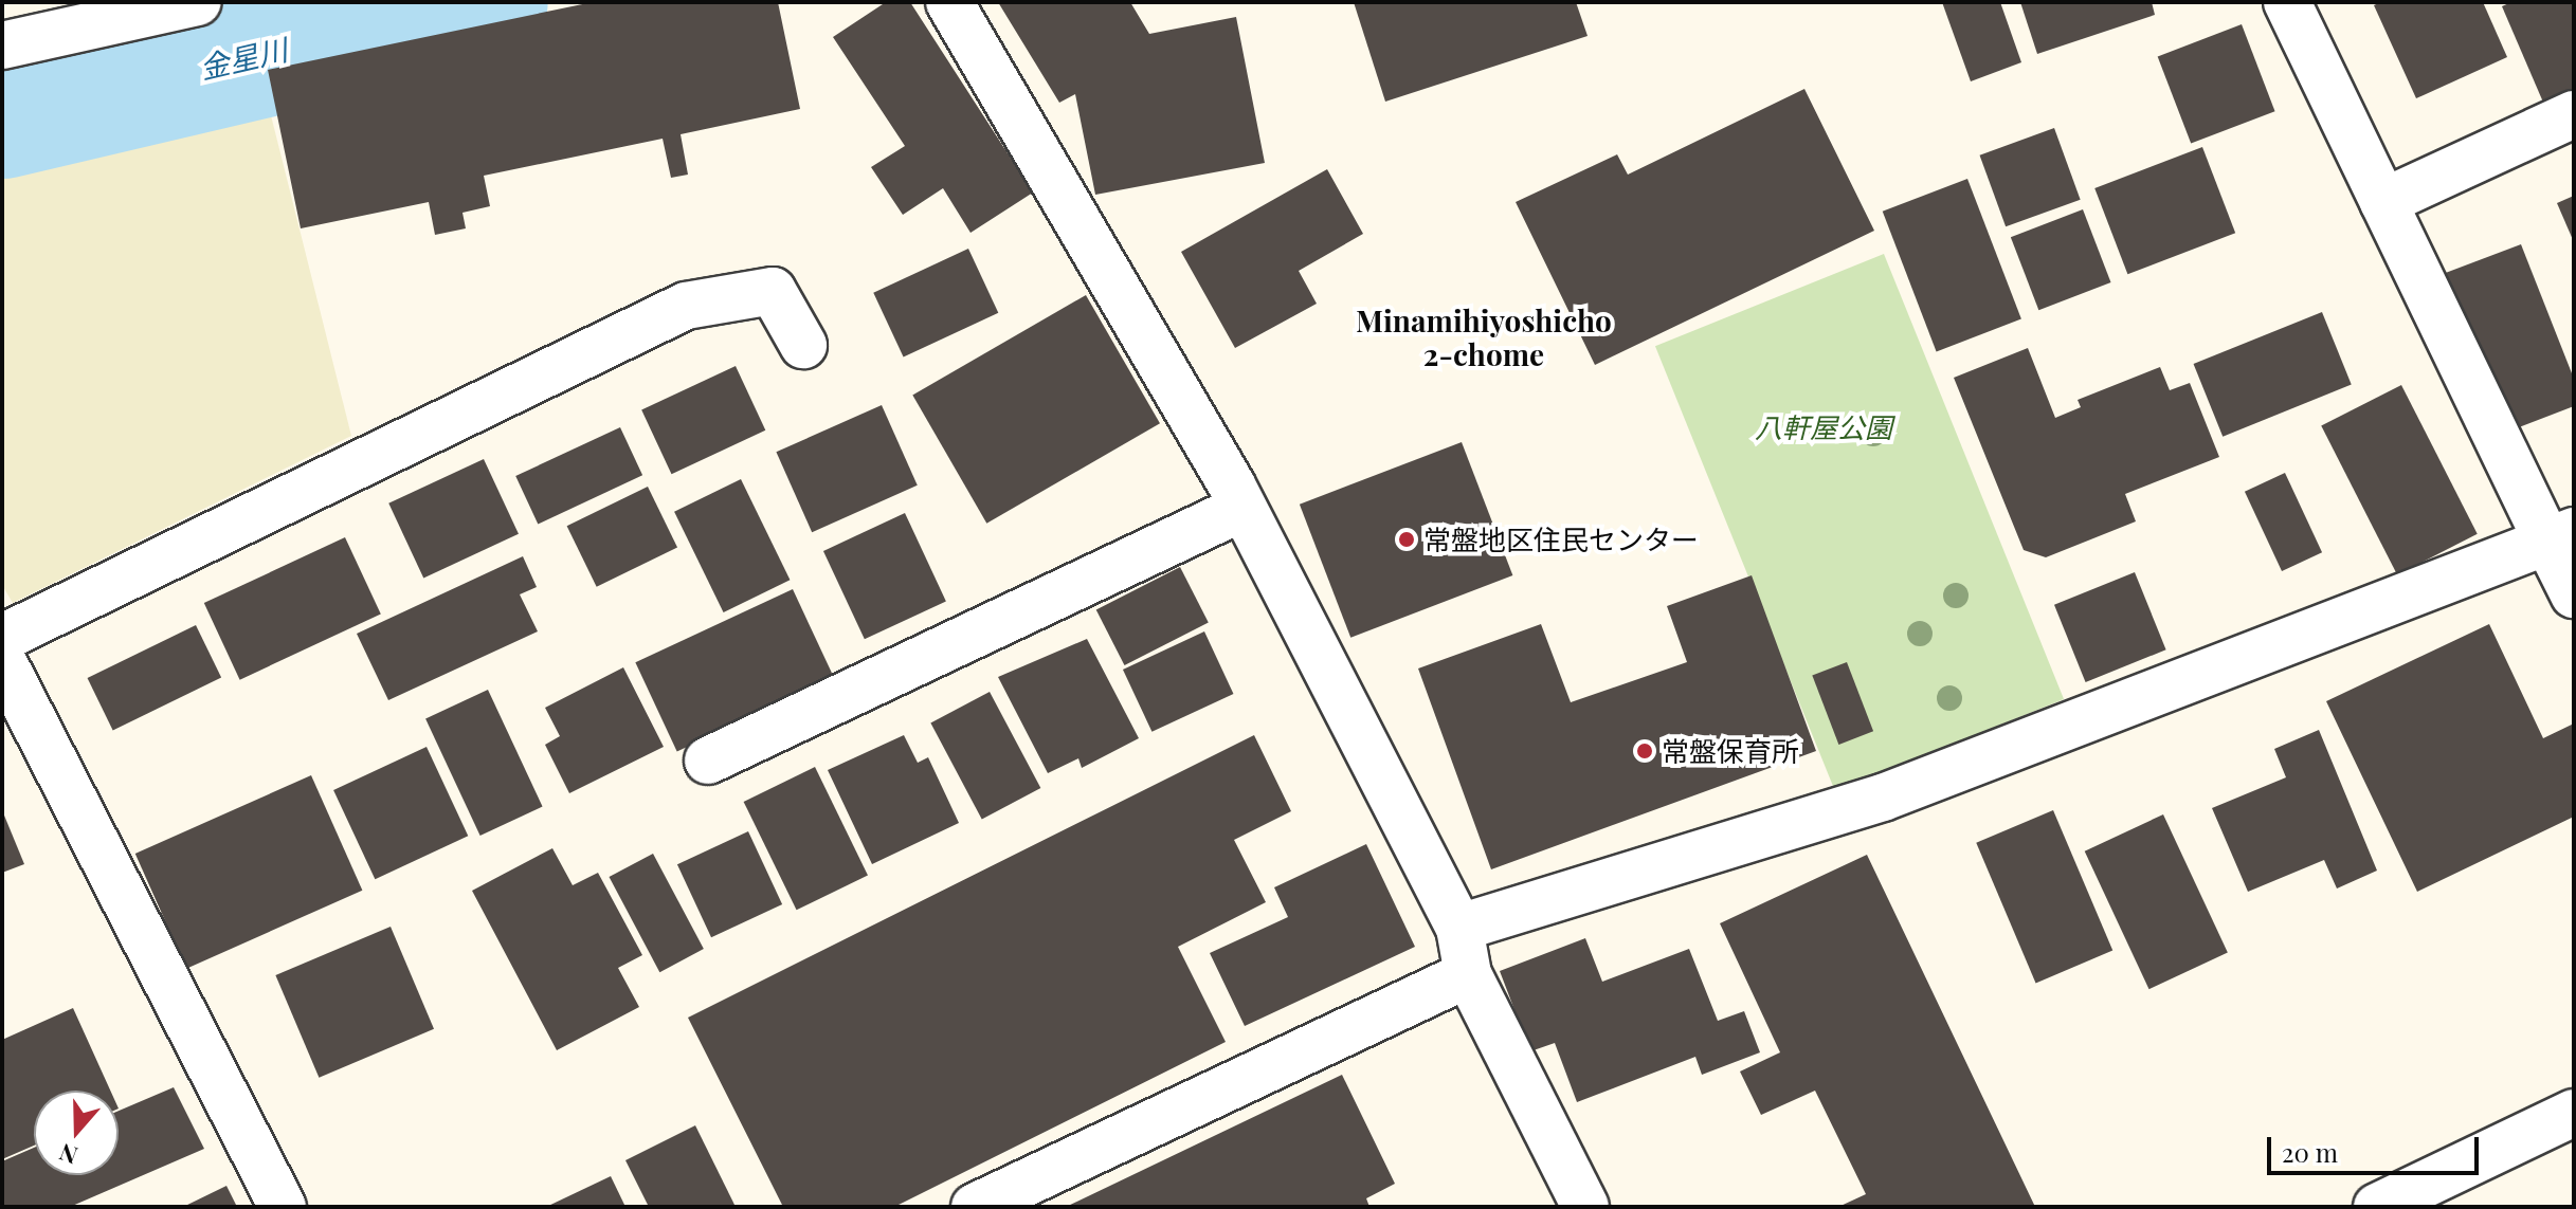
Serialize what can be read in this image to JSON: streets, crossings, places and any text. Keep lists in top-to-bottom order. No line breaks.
{"districts":["Minamihiyoshicho 2-chome"],"water":["金星川"],"parks":["八軒屋公園"],"places":["常盤地区住民センター","常盤保育所"],"scale_bar":"20 m","north":"bottom"}
